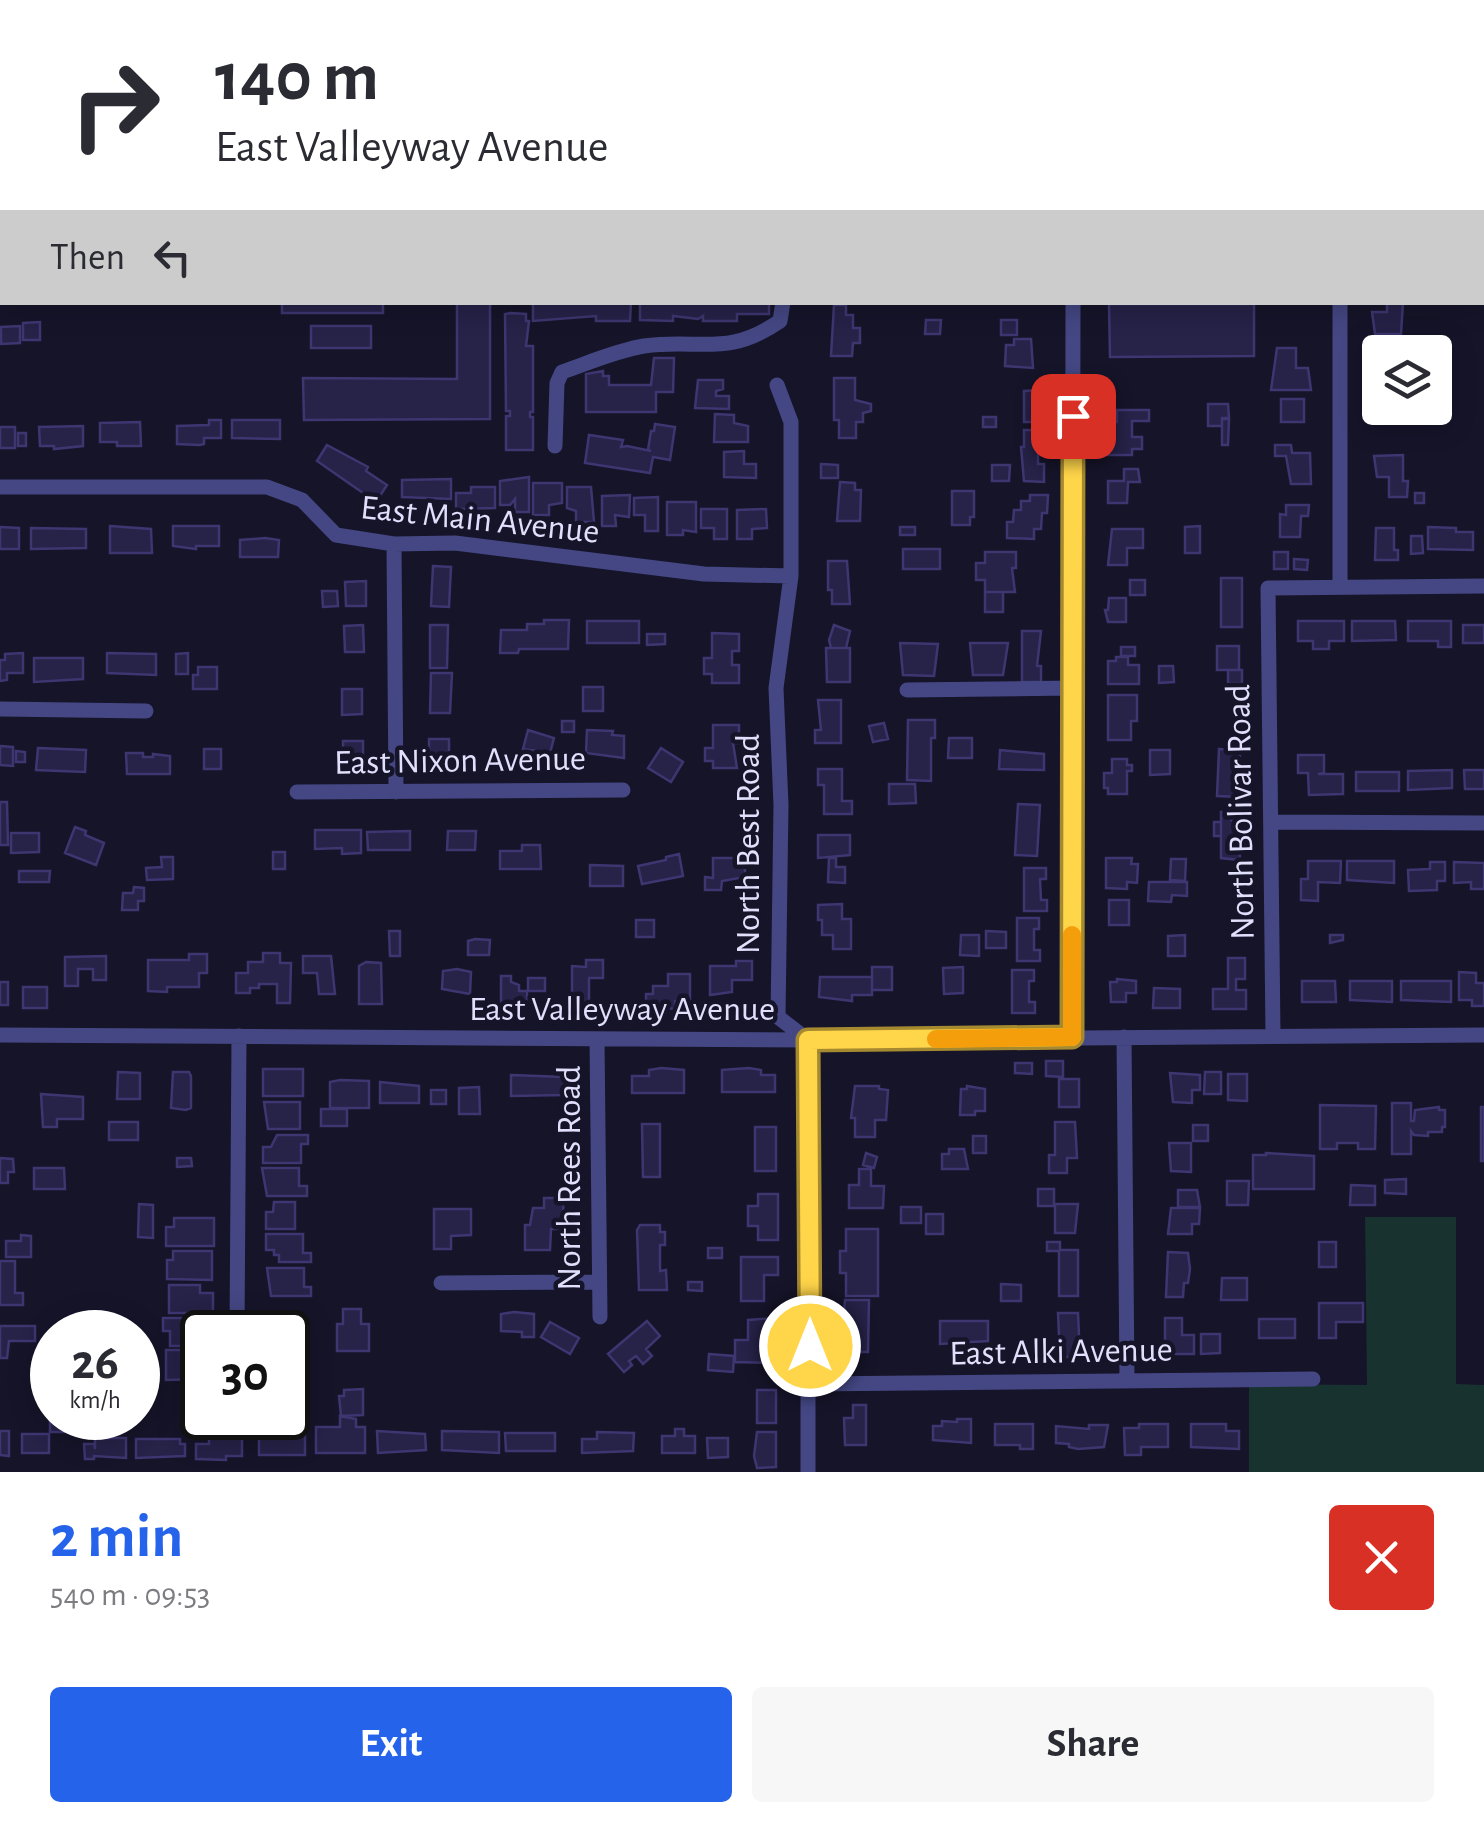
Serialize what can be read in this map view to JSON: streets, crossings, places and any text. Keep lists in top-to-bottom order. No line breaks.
{"streets":{"street":["East Main Avenue","East Nixon Avenue","North Bolivar Road","North Best Road","East Valleyway Avenue","North Rees Road","East Alki Avenue"]},"crossings":[["East Main Avenue","North Best Road"],["North Bolivar Road","East Valleyway Avenue"],["North Best Road","East Valleyway Avenue"],["East Valleyway Avenue","North Rees Road"]],"page":{"turn":["140 m","East Valleyway Avenue"],"then":"Then","speed":"26 km/h","limit":"30","heading":["2 min","540 m · 09:53"],"buttons":["Exit","Share"]}}
